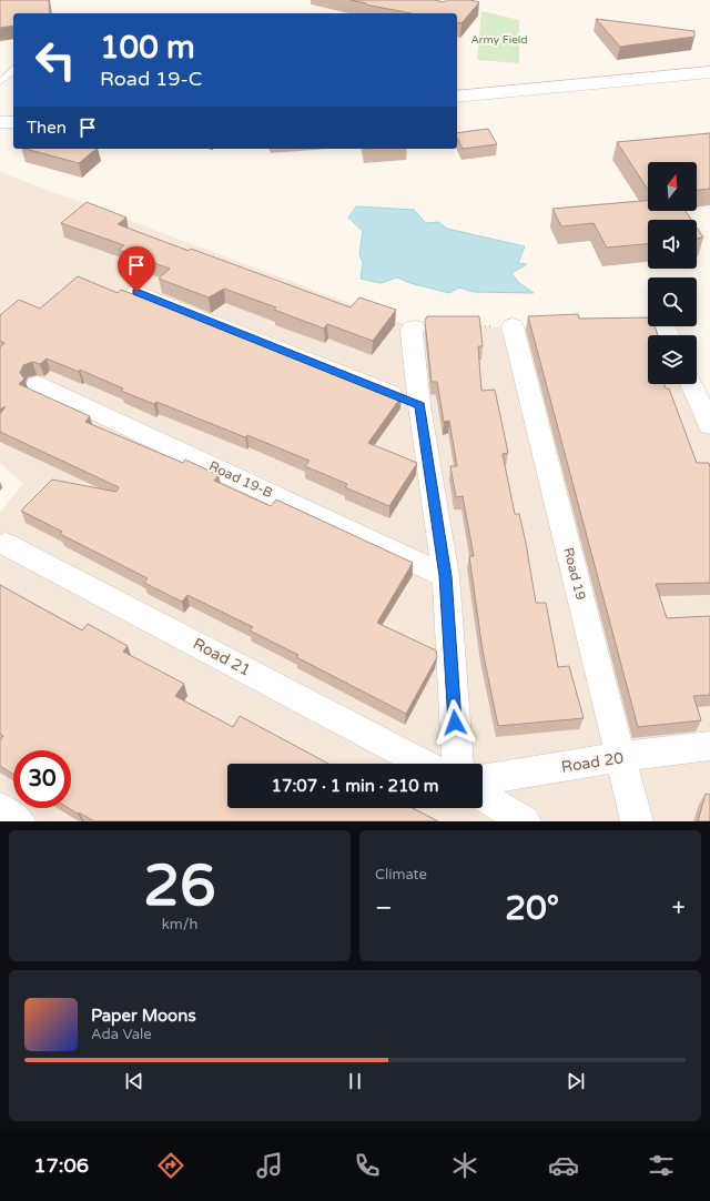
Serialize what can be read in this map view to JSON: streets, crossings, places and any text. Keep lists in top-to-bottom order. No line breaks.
{"streets":{"street":["Road 19-B","Road 19","Road 21","Road 20"]},"crossings":[["Road 19","Road 20"]],"parks":["Army Field"],"north":"top","page":{"turn":["100 m","Road 19-C"],"then":"Then","limit":"30","trip":"17:07 · 1 min · 210 m","tile":[["26","km/h"],"Climate"],"heat":["−","20°","+"],"song":["Paper Moons","Ada Vale"],"tabs":"17:06"}}
